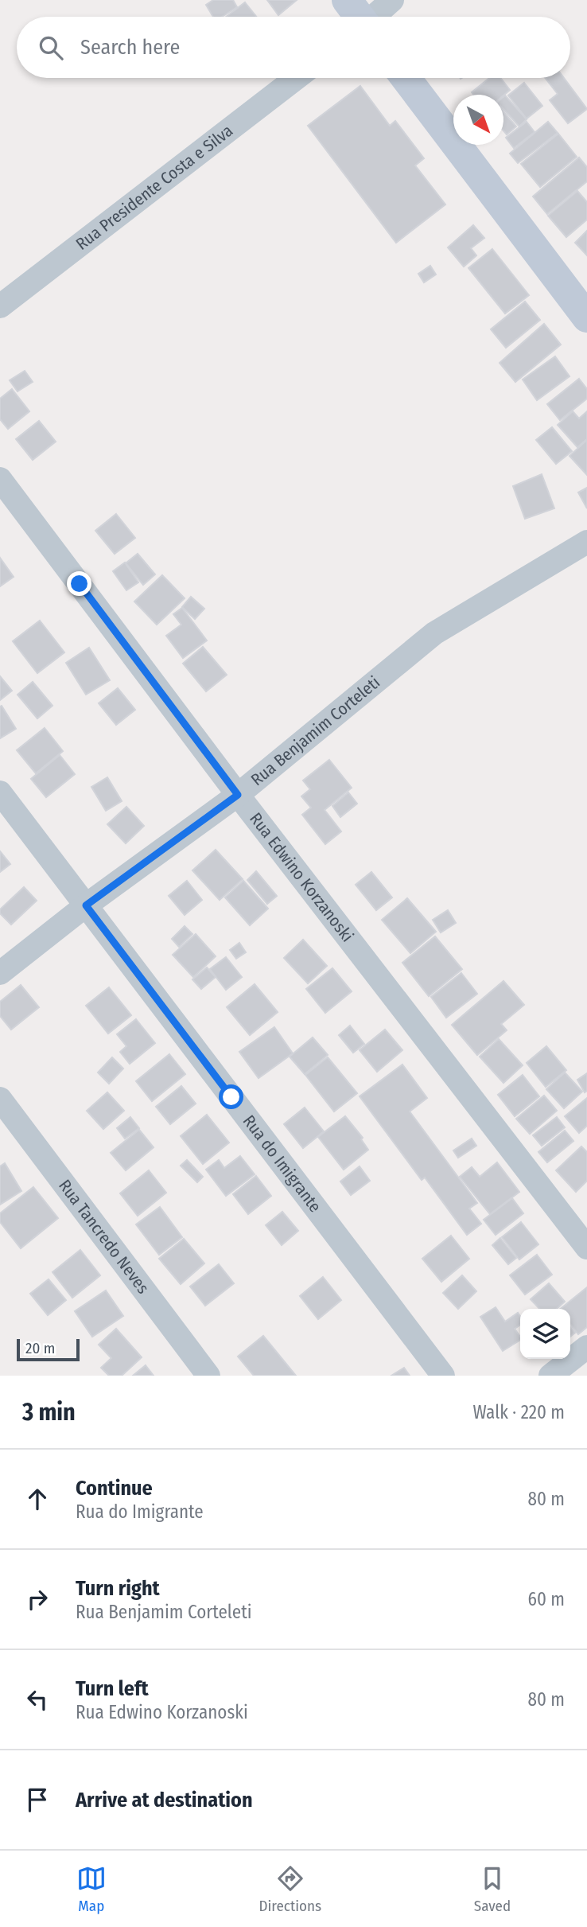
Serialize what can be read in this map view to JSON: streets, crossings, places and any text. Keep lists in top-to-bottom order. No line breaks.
{"streets":{"street":["Rua Presidente Costa e Silva","Rua Benjamim Corteleti","Rua Edwino Korzanoski","Rua do Imigrante","Rua Tancredo Neves"]},"crossings":[["Rua Benjamim Corteleti","Rua Edwino Korzanoski"],["Rua Benjamim Corteleti","Rua do Imigrante"]],"scale_bar":"20 m","north":"bottom right","page":{"search":"Search here","scale":"20 m","heading":["3 min","Walk · 220 m"],"list":[["Continue","Rua do Imigrante","80 m"],["Turn right","Rua Benjamim Corteleti","60 m"],["Turn left","Rua Edwino Korzanoski","80 m"],"Arrive at destination"],"nav":["Map","Directions","Saved"]}}
